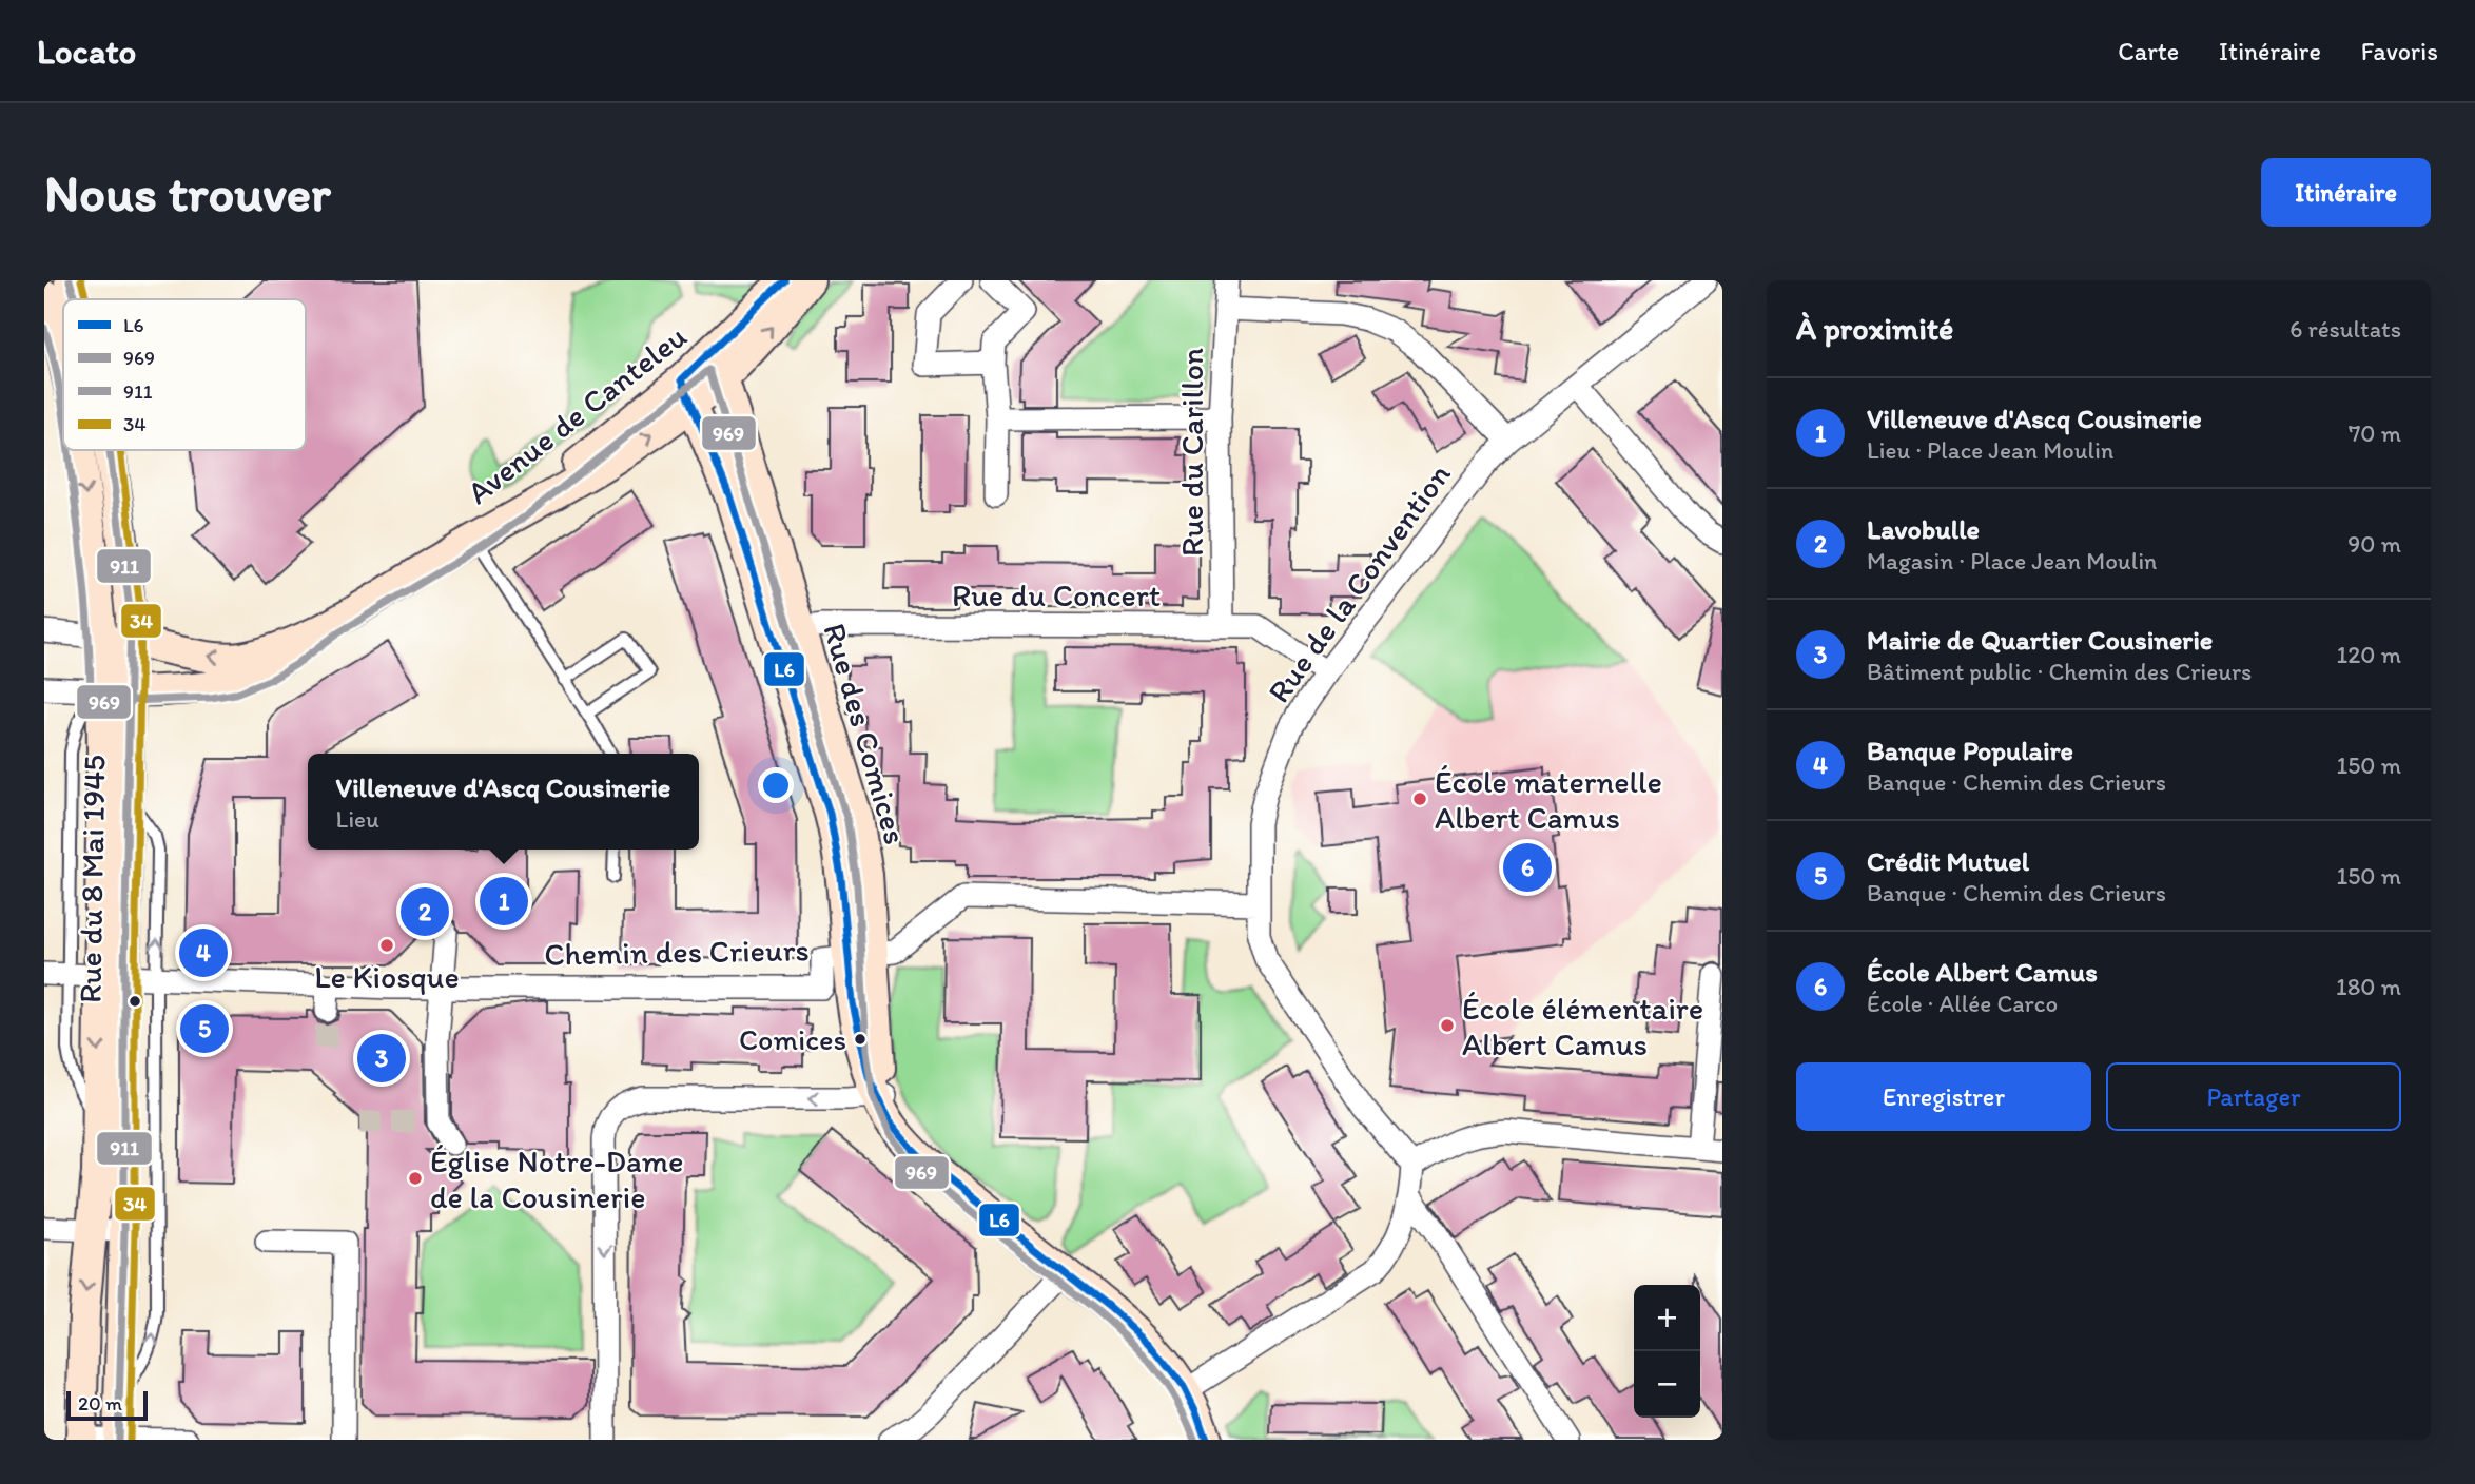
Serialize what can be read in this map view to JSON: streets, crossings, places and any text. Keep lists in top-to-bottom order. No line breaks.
{"streets":{"street":["Avenue de Canteleu","Rue du Carillon","Rue de la Convention","Rue du Concert","Rue des Comices","Rue du 8 Mai 1945","Chemin des Crieurs"]},"crossings":[["Avenue de Canteleu","Rue des Comices"],["Avenue de Canteleu","Rue du 8 Mai 1945"],["Rue du Carillon","Rue du Concert"],["Rue de la Convention","Rue du Concert"],["Rue de la Convention","Chemin des Crieurs"],["Rue du Concert","Rue des Comices"],["Rue des Comices","Chemin des Crieurs"]],"places":["École maternelle Albert Camus","Le Kiosque","École élémentaire Albert Camus","Comices","Église Notre-Dame de la Cousinerie"],"lines":["transit line L6","transit line 911","transit line 34","transit line 969"],"legend":["L6","969","911","34"],"scale_bar":"20 m","page":{"header":"Locato","nav":["Carte","Itinéraire","Favoris"],"buttons":["Itinéraire",["Enregistrer","Partager"]],"title":"Nous trouver","heading":["À proximité","6 résultats"],"list":[{"mark":"1","name":"Villeneuve d'Ascq Cousinerie","note":"Lieu · Place Jean Moulin","value":"70 m"},{"mark":"2","name":"Lavobulle","note":"Magasin · Place Jean Moulin","value":"90 m"},{"mark":"3","name":"Mairie de Quartier Cousinerie","note":"Bâtiment public · Chemin des Crieurs","value":"120 m"},{"mark":"4","name":"Banque Populaire","note":"Banque · Chemin des Crieurs","value":"150 m"},{"mark":"5","name":"Crédit Mutuel","note":"Banque · Chemin des Crieurs","value":"150 m"},{"mark":"6","name":"École Albert Camus","note":"École · Allée Carco","value":"180 m"}],"popup":["Villeneuve d'Ascq Cousinerie","Lieu"],"pins":["6","1","2","4","5","3"],"map_buttons":["+","−"],"scale":"20 m"}}
